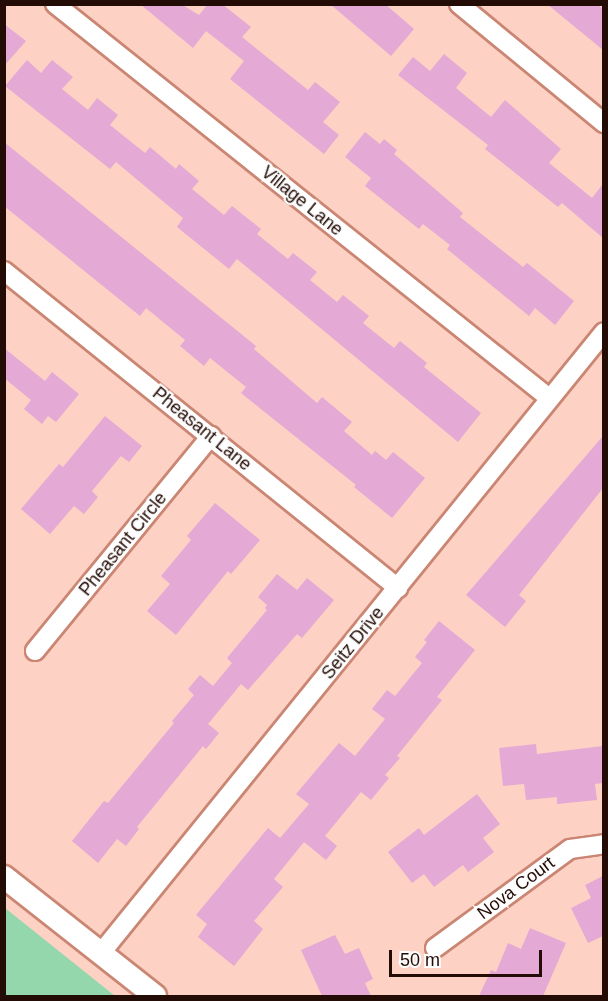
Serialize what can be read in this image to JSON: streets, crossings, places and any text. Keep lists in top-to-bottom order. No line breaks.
{"streets":{"street":["Village Lane","Pheasant Lane","Pheasant Circle","Seitz Drive","Nova Court"]},"crossings":[["Village Lane","Seitz Drive"],["Pheasant Lane","Pheasant Circle"],["Pheasant Lane","Seitz Drive"]],"scale_bar":"50 m"}
